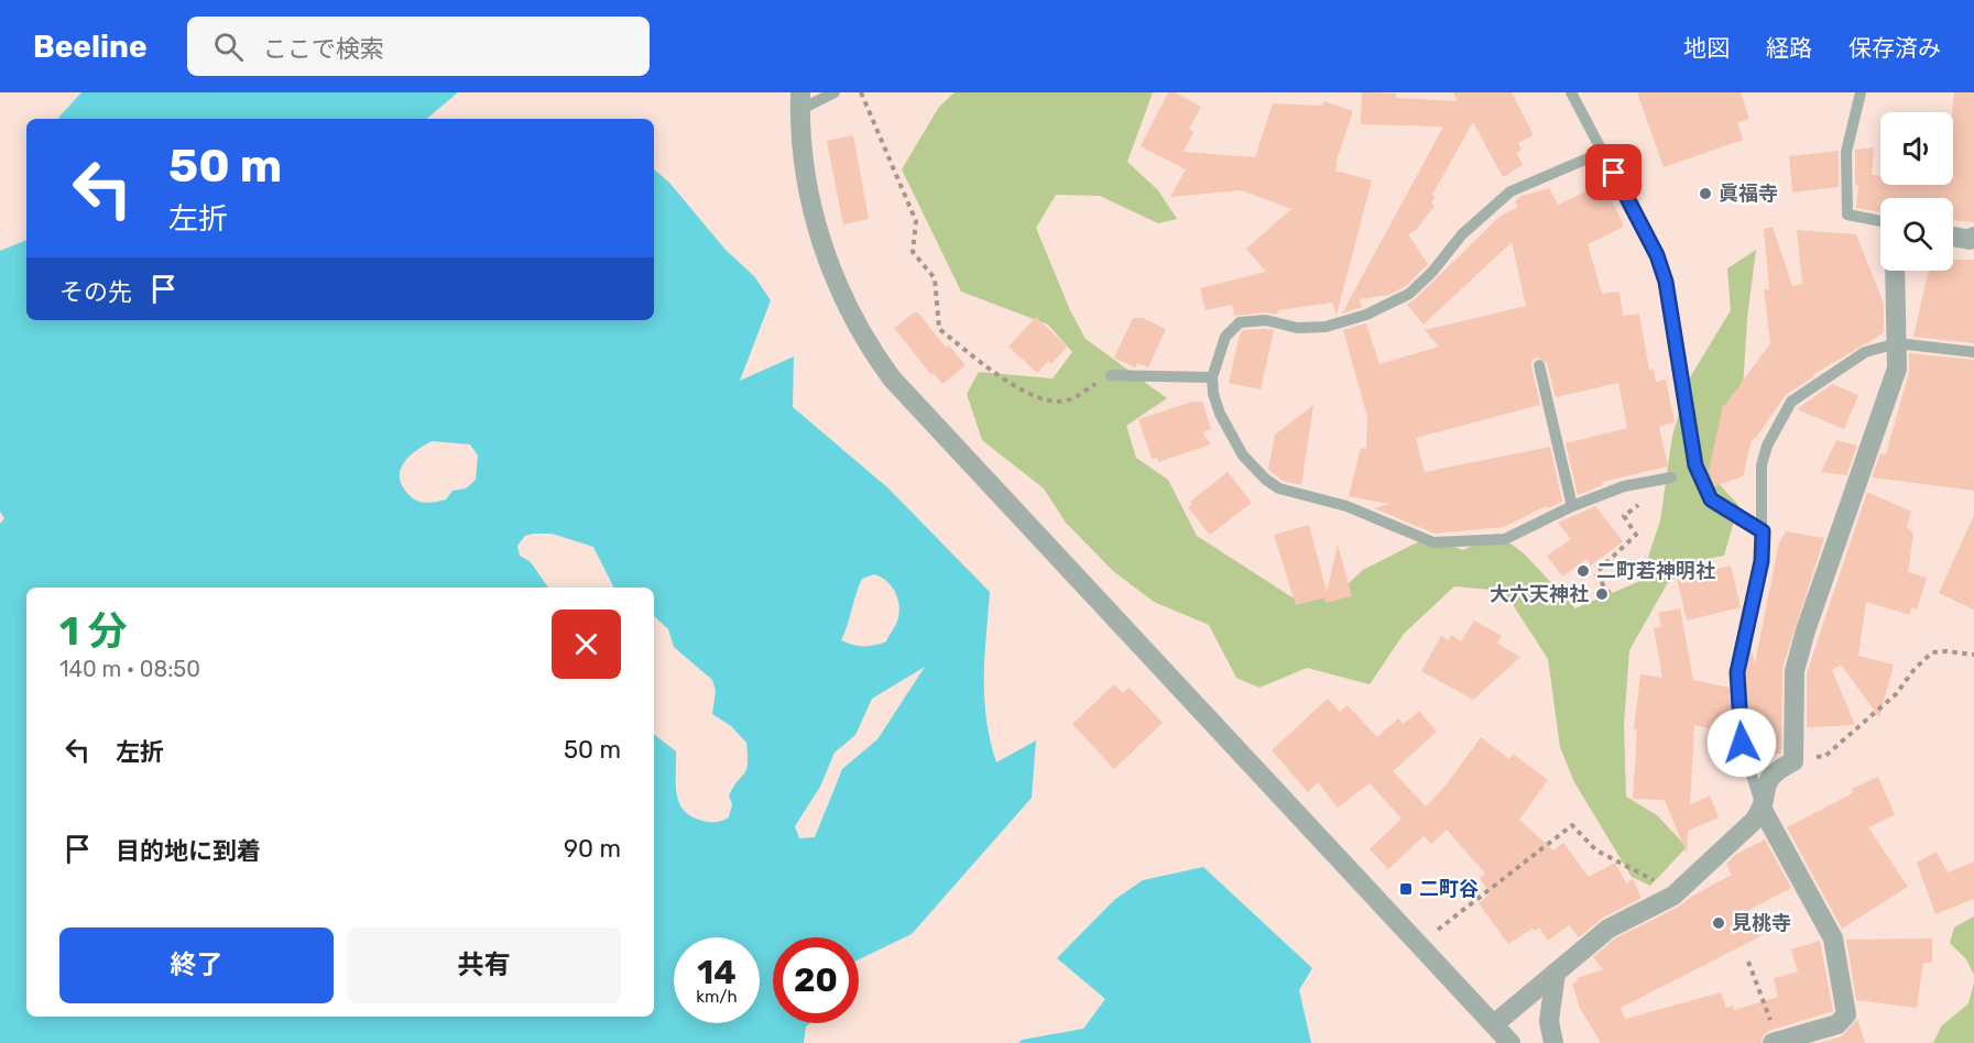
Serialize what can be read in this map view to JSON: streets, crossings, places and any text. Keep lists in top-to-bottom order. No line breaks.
{"places":{"other":["眞福寺","二町若神明社","大六天神社","見桃寺"],"transit":["二町谷"]},"page":{"header":"Beeline","search":"ここで検索","nav":["地図","経路","保存済み"],"turn":["50 m","左折"],"then":"その先","heading":["1 分","140 m · 08:50"],"list":[{"name":"左折","value":"50 m"},{"name":"目的地に到着","value":"90 m"}],"buttons":["終了","共有"],"speed":"14 km/h","limit":"20"}}
